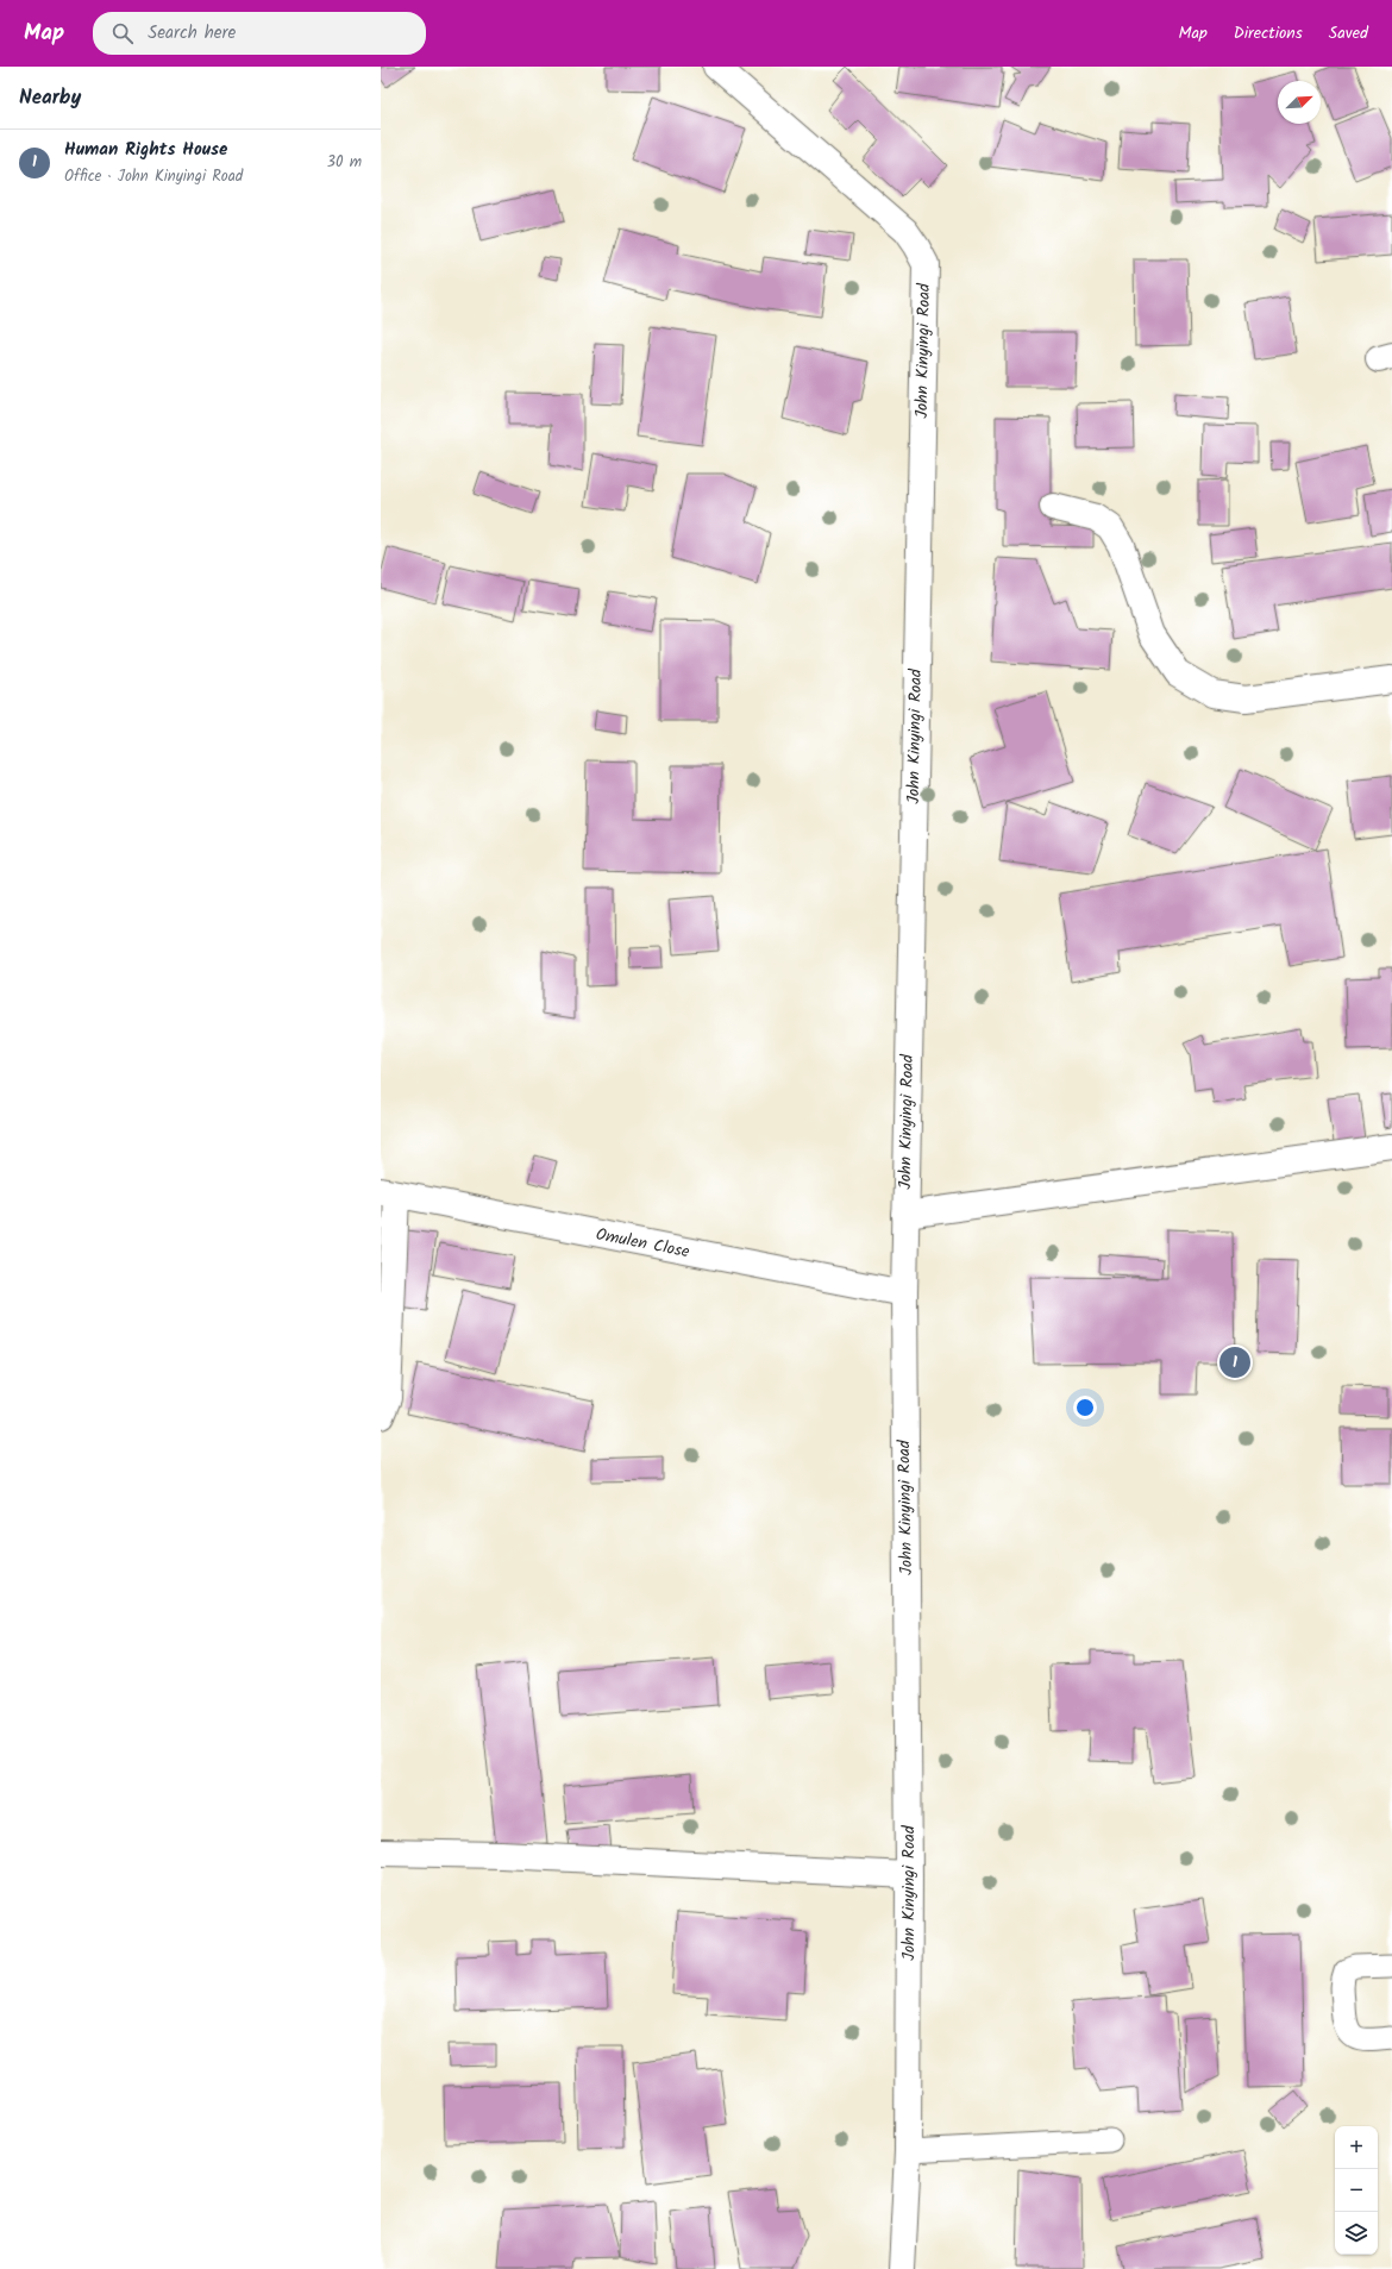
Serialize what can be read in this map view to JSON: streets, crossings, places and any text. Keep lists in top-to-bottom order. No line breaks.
{"streets":{"street":["John Kinyingi Road","Omulen Close"]},"crossings":[["John Kinyingi Road","Omulen Close"]],"north":"top right","page":{"header":"Map","search":"Search here","nav":["Map","Directions","Saved"],"heading":"Nearby","list":[{"mark":"1","name":"Human Rights House","note":"Office · John Kinyingi Road","value":"30 m"}],"pins":"1","map_buttons":["+","−"]}}
